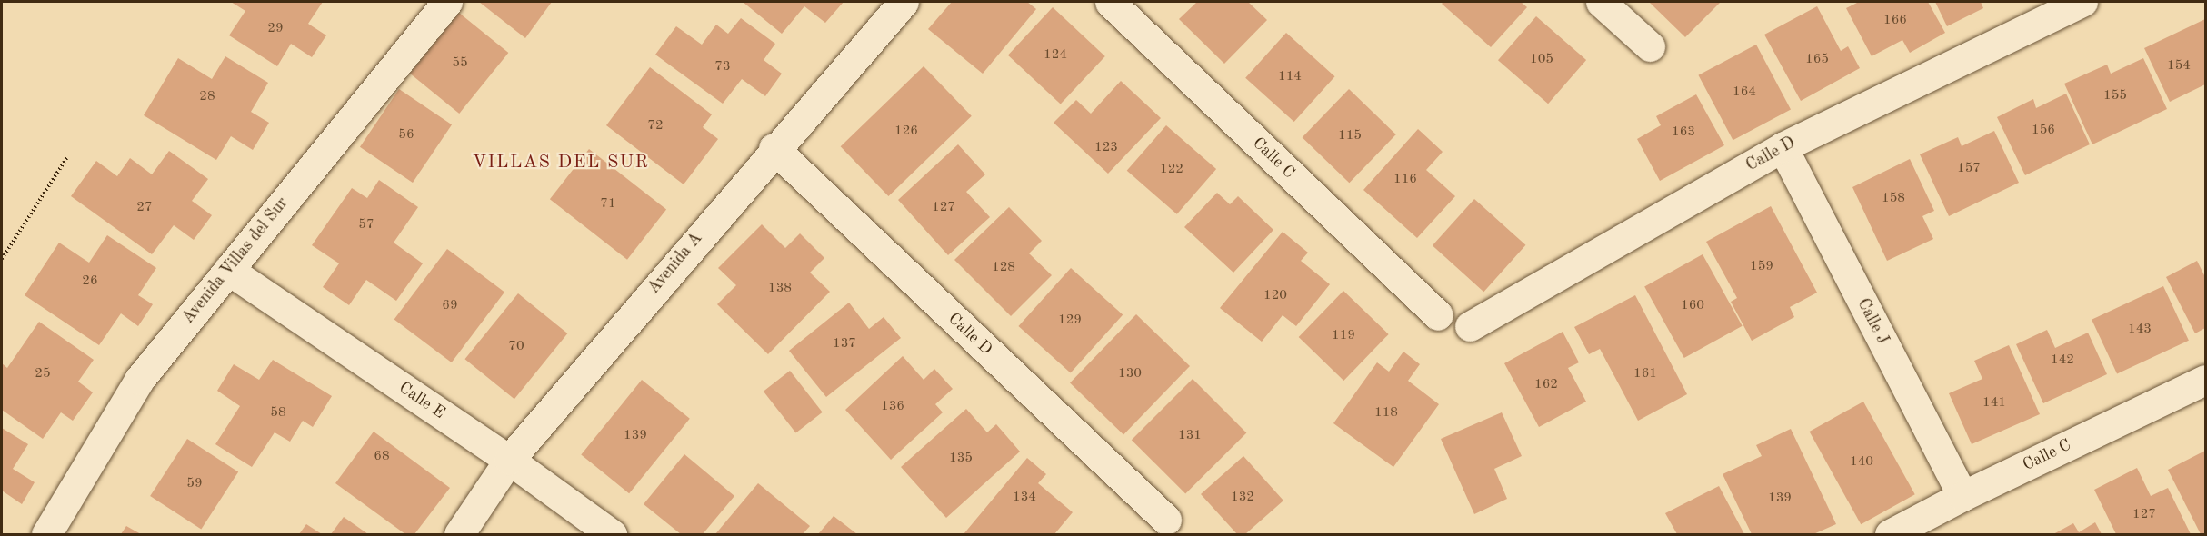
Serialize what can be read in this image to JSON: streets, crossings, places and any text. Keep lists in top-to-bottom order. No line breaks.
{"streets":{"street":["Calle D","Calle C","Avenida Villas del Sur","Avenida A","Calle J","Calle E"]},"crossings":[["Calle D","Avenida A"],["Calle D","Calle J"],["Calle C","Calle J"],["Avenida Villas del Sur","Calle E"],["Avenida A","Calle E"]],"districts":["VILLAS DEL SUR"],"house_numbers":["166","29","124","105","165","55","154","73","114","164","155","28","72","156","126","163","56","115","123","157","122","116","158","71","27","127","57","159","128","26","138","120","69","160","129","143","119","137","70","142","25","130","161","162","141","136","58","118","139","131","68","135","140","59","134","132","139","127"]}
